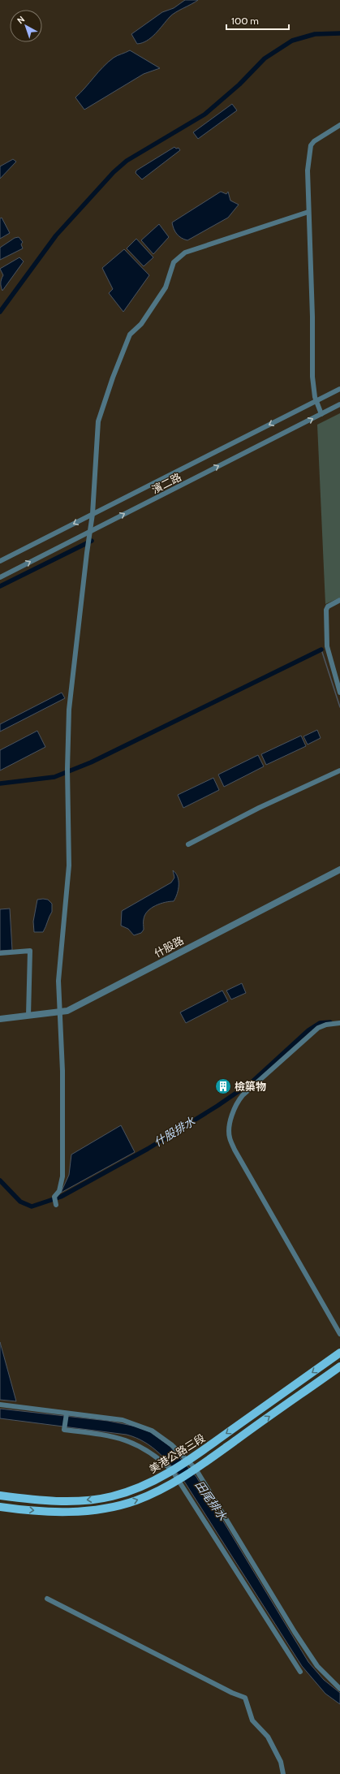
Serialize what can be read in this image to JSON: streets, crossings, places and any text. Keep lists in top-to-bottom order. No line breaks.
{"streets":{"main road":["美港公路三段"],"street":["濱二路","什股路"]},"water":["什股排水","田尾排水"],"places":{"building":["檢築物"]},"scale_bar":"100 m","north":"top left"}
